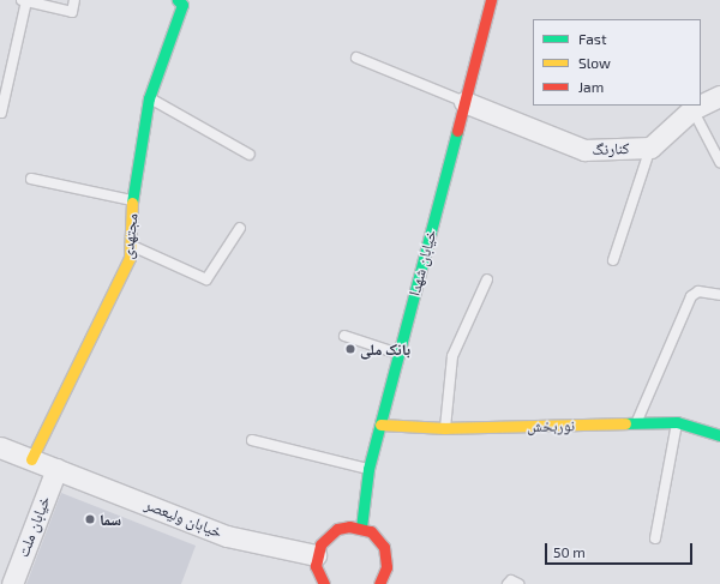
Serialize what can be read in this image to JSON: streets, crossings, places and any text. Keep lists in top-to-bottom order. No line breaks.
{"streets":{"street":["کنارنگ","مجتهدی","خیابان شهدا","نوربخش","خیابان ولیعصر","خیابان ملت"]},"crossings":[["کنارنگ","خیابان شهدا"],["مجتهدی","خیابان ولیعصر"],["خیابان شهدا","نوربخش"],["خیابان ولیعصر","خیابان ملت"]],"places":["بانک ملی","سما"],"legend":["Fast","Slow","Jam"],"scale_bar":"50 m"}
